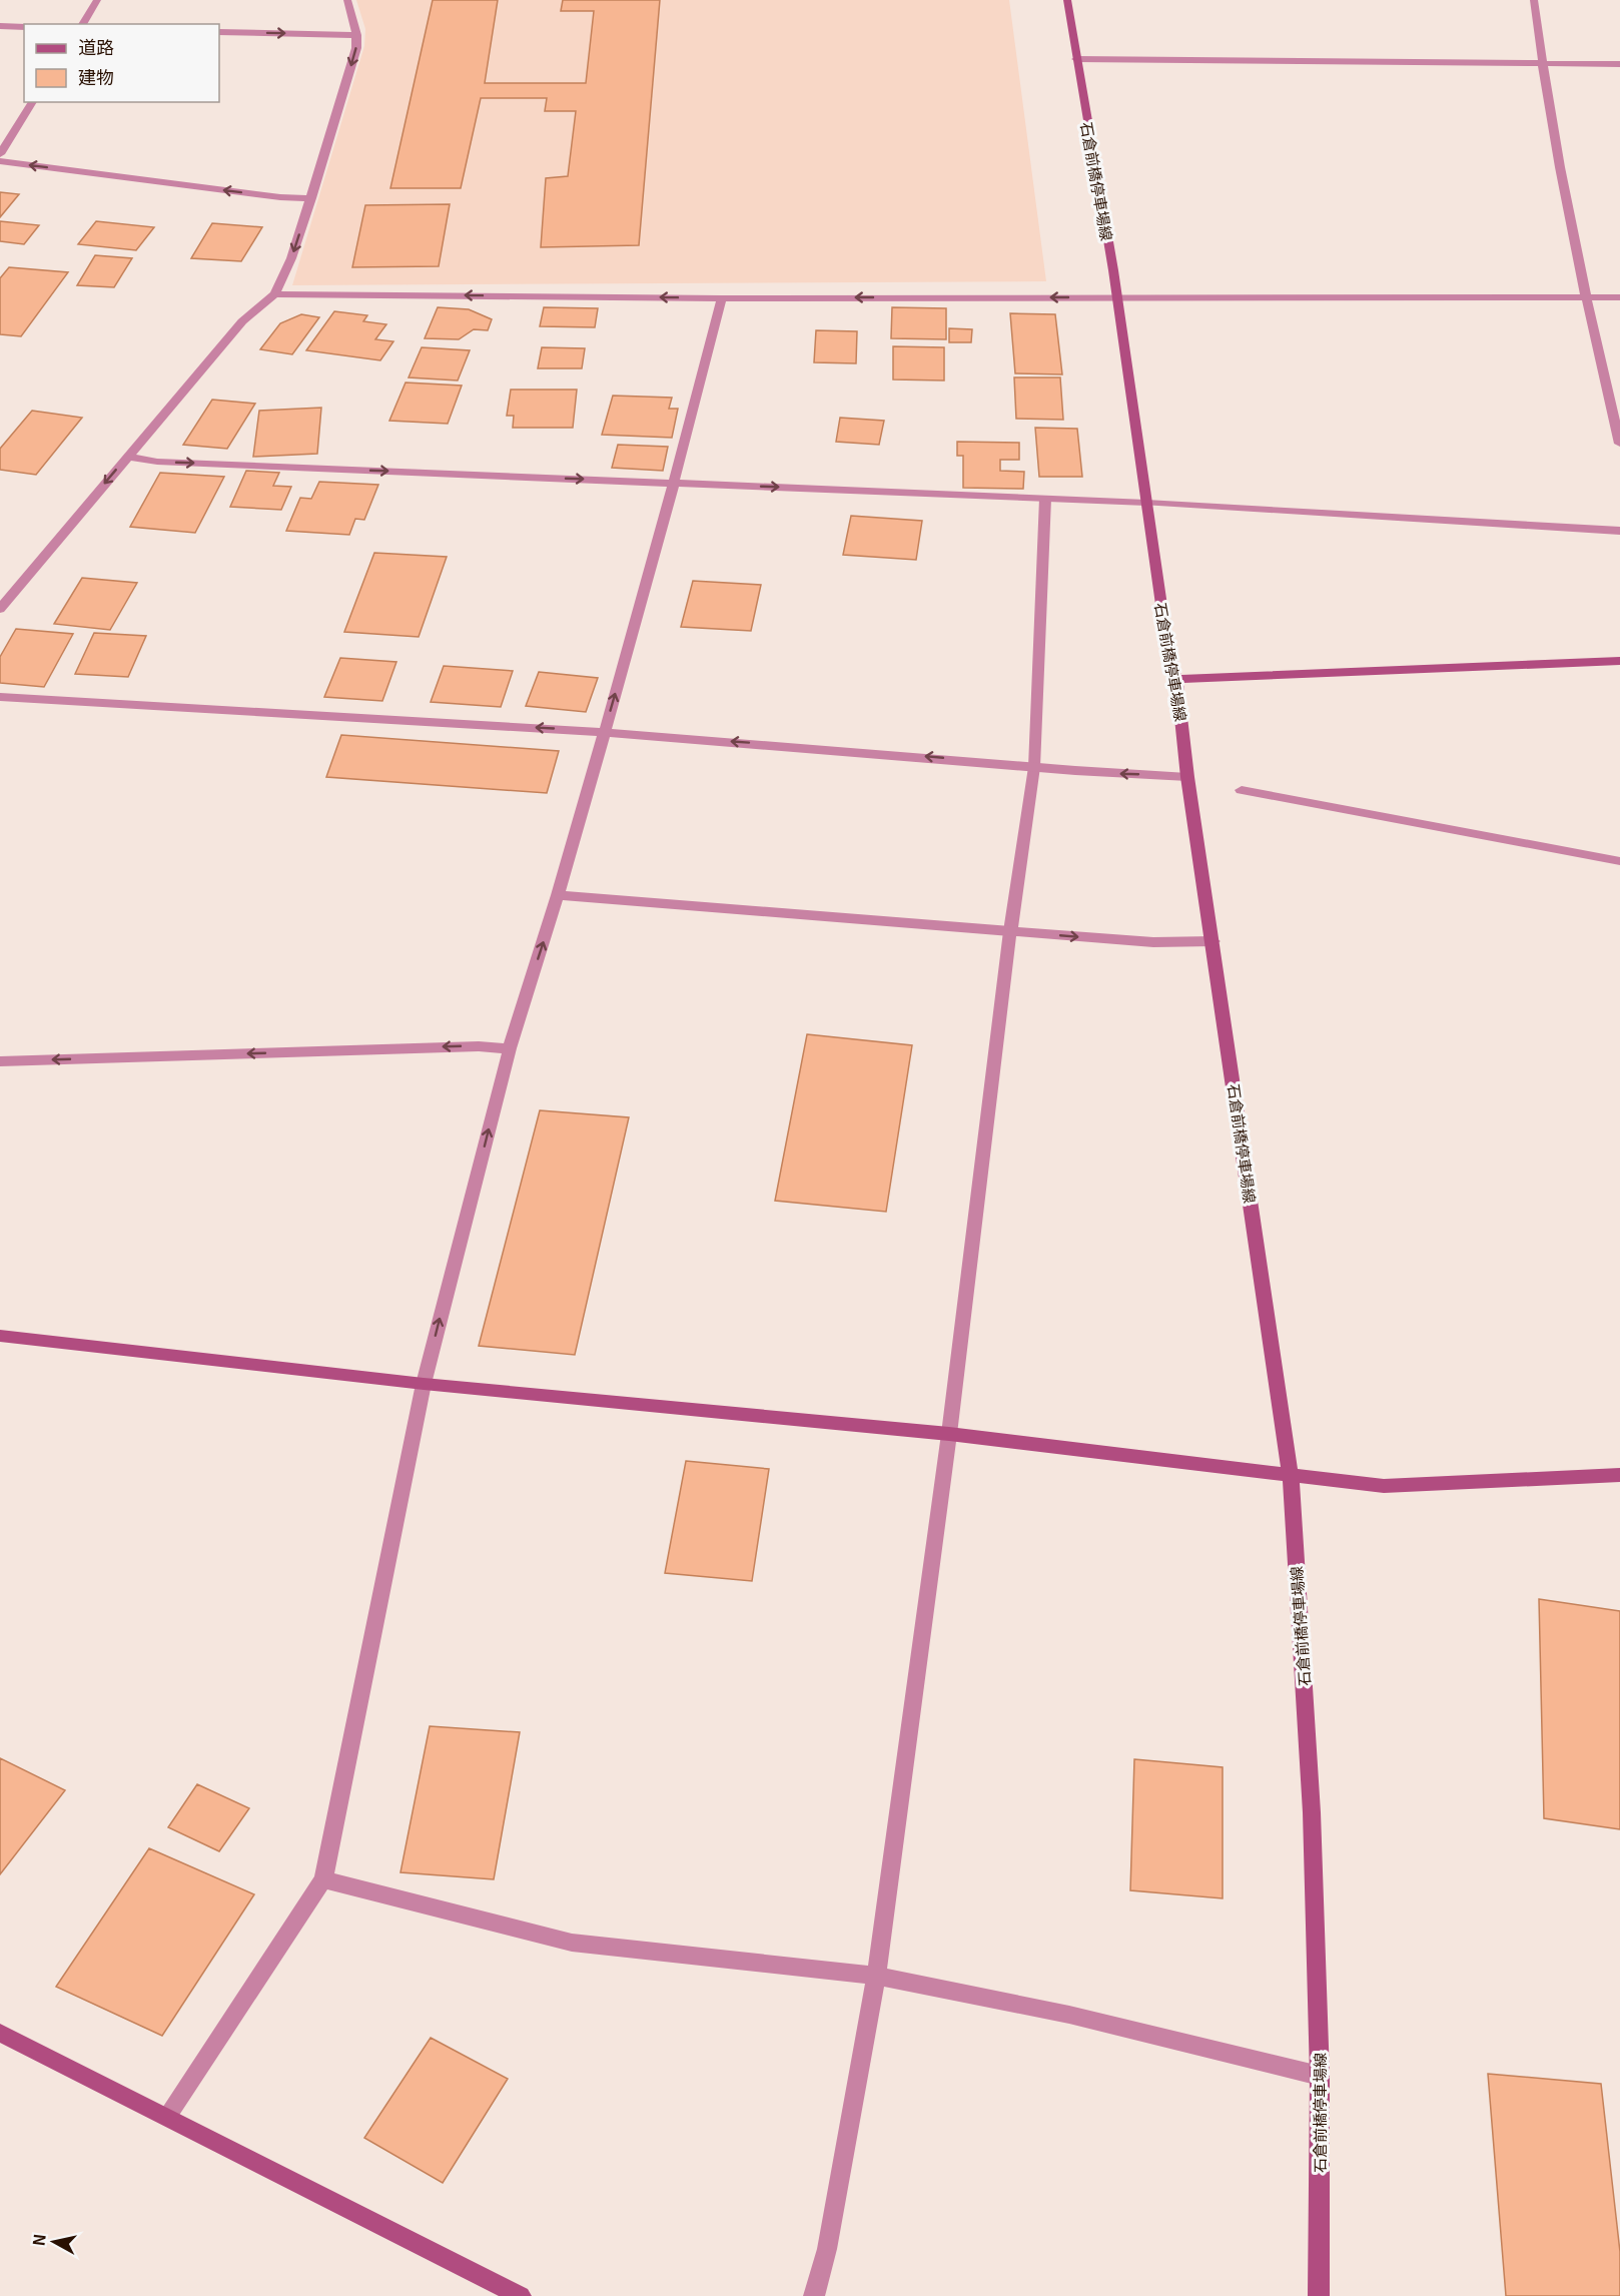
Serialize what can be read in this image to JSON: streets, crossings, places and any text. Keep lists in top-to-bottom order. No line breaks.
{"streets":{"main road":["石倉前橋停車場線"]},"legend":["道路","建物"],"north":"left"}
